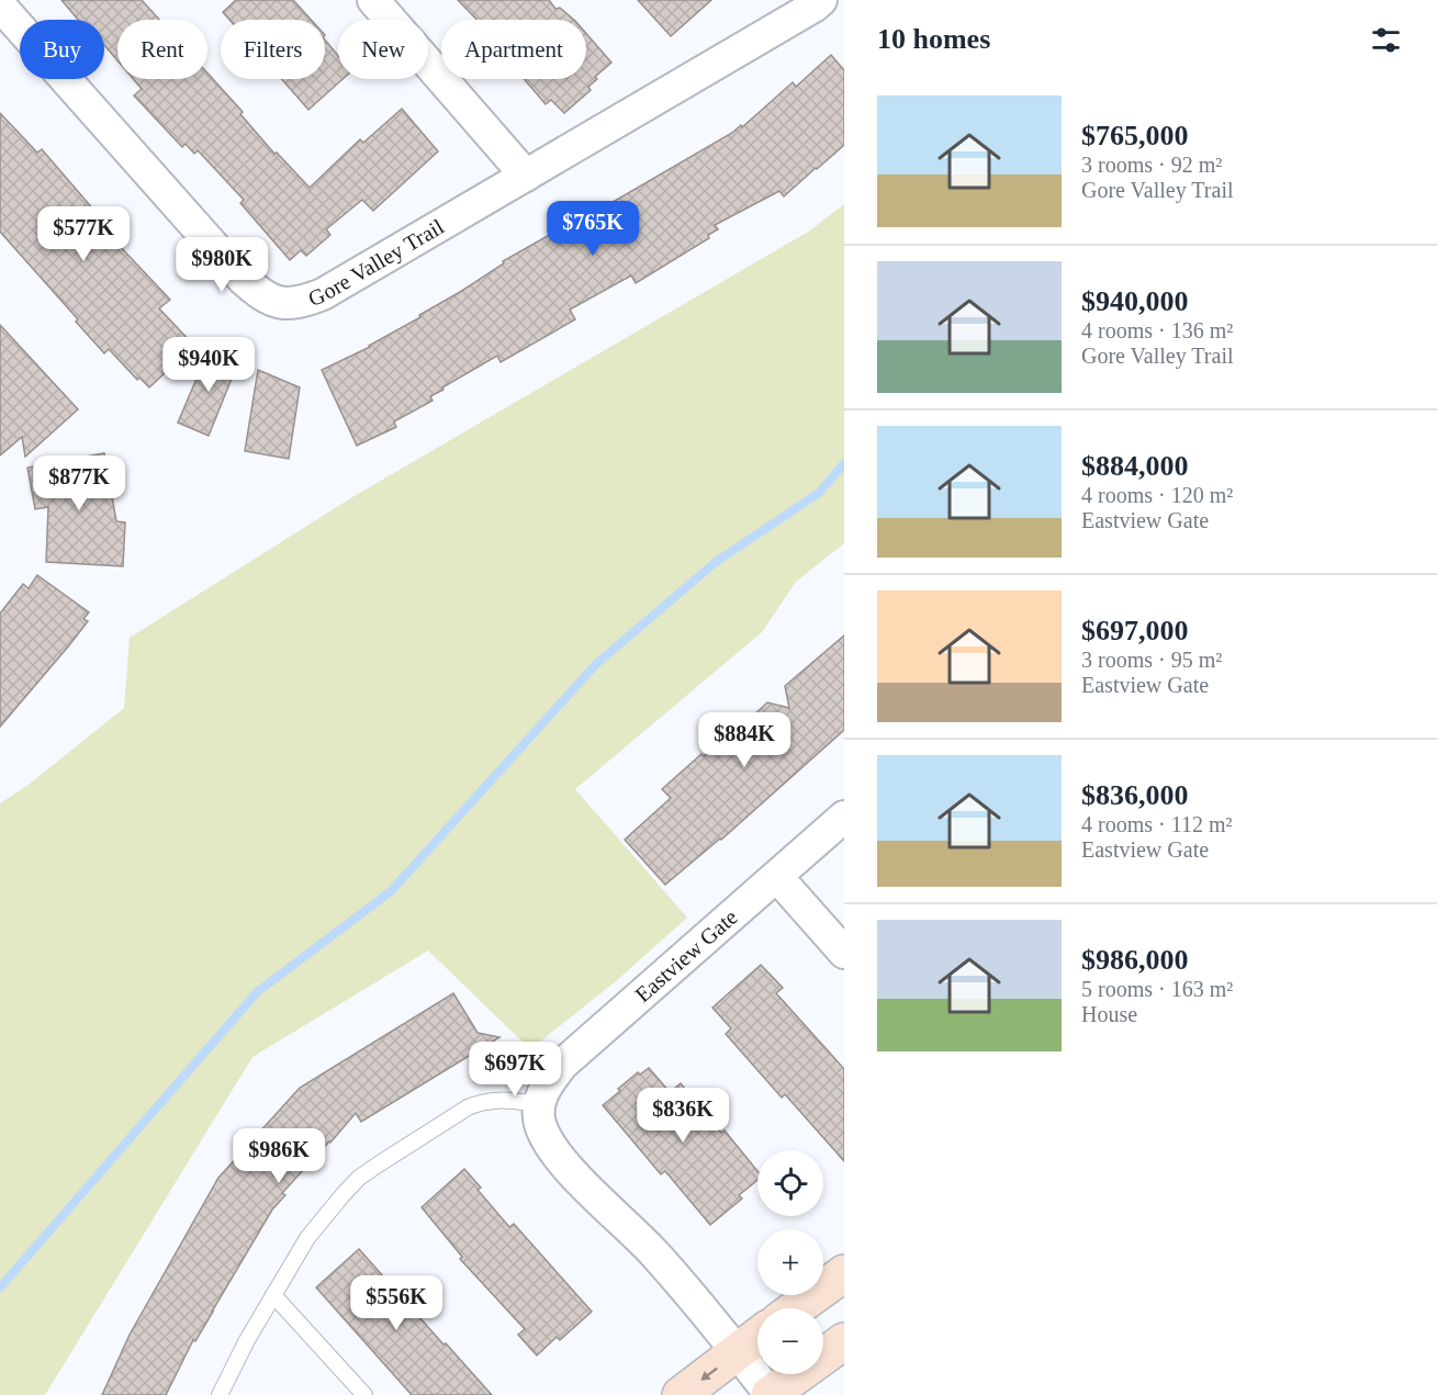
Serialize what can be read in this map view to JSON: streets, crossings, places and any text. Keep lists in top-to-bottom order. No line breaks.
{"streets":{"street":["Gore Valley Trail","Eastview Gate"]},"page":{"heading":"10 homes","chip":["Buy","Rent","Filters","New","Apartment"],"list":[{"name":"$765,000","note":"3 rooms · 92 m² · Gore Valley Trail"},{"name":"$940,000","note":"4 rooms · 136 m² · Gore Valley Trail"},{"name":"$884,000","note":"4 rooms · 120 m² · Eastview Gate"},{"name":"$697,000","note":"3 rooms · 95 m² · Eastview Gate"},{"name":"$836,000","note":"4 rooms · 112 m² · Eastview Gate"},{"name":"$986,000","note":"5 rooms · 163 m² · House"}],"price":["$765K","$577K","$980K","$940K","$877K","$884K","$697K","$836K","$986K","$556K"],"map_buttons":["+","−"]}}
